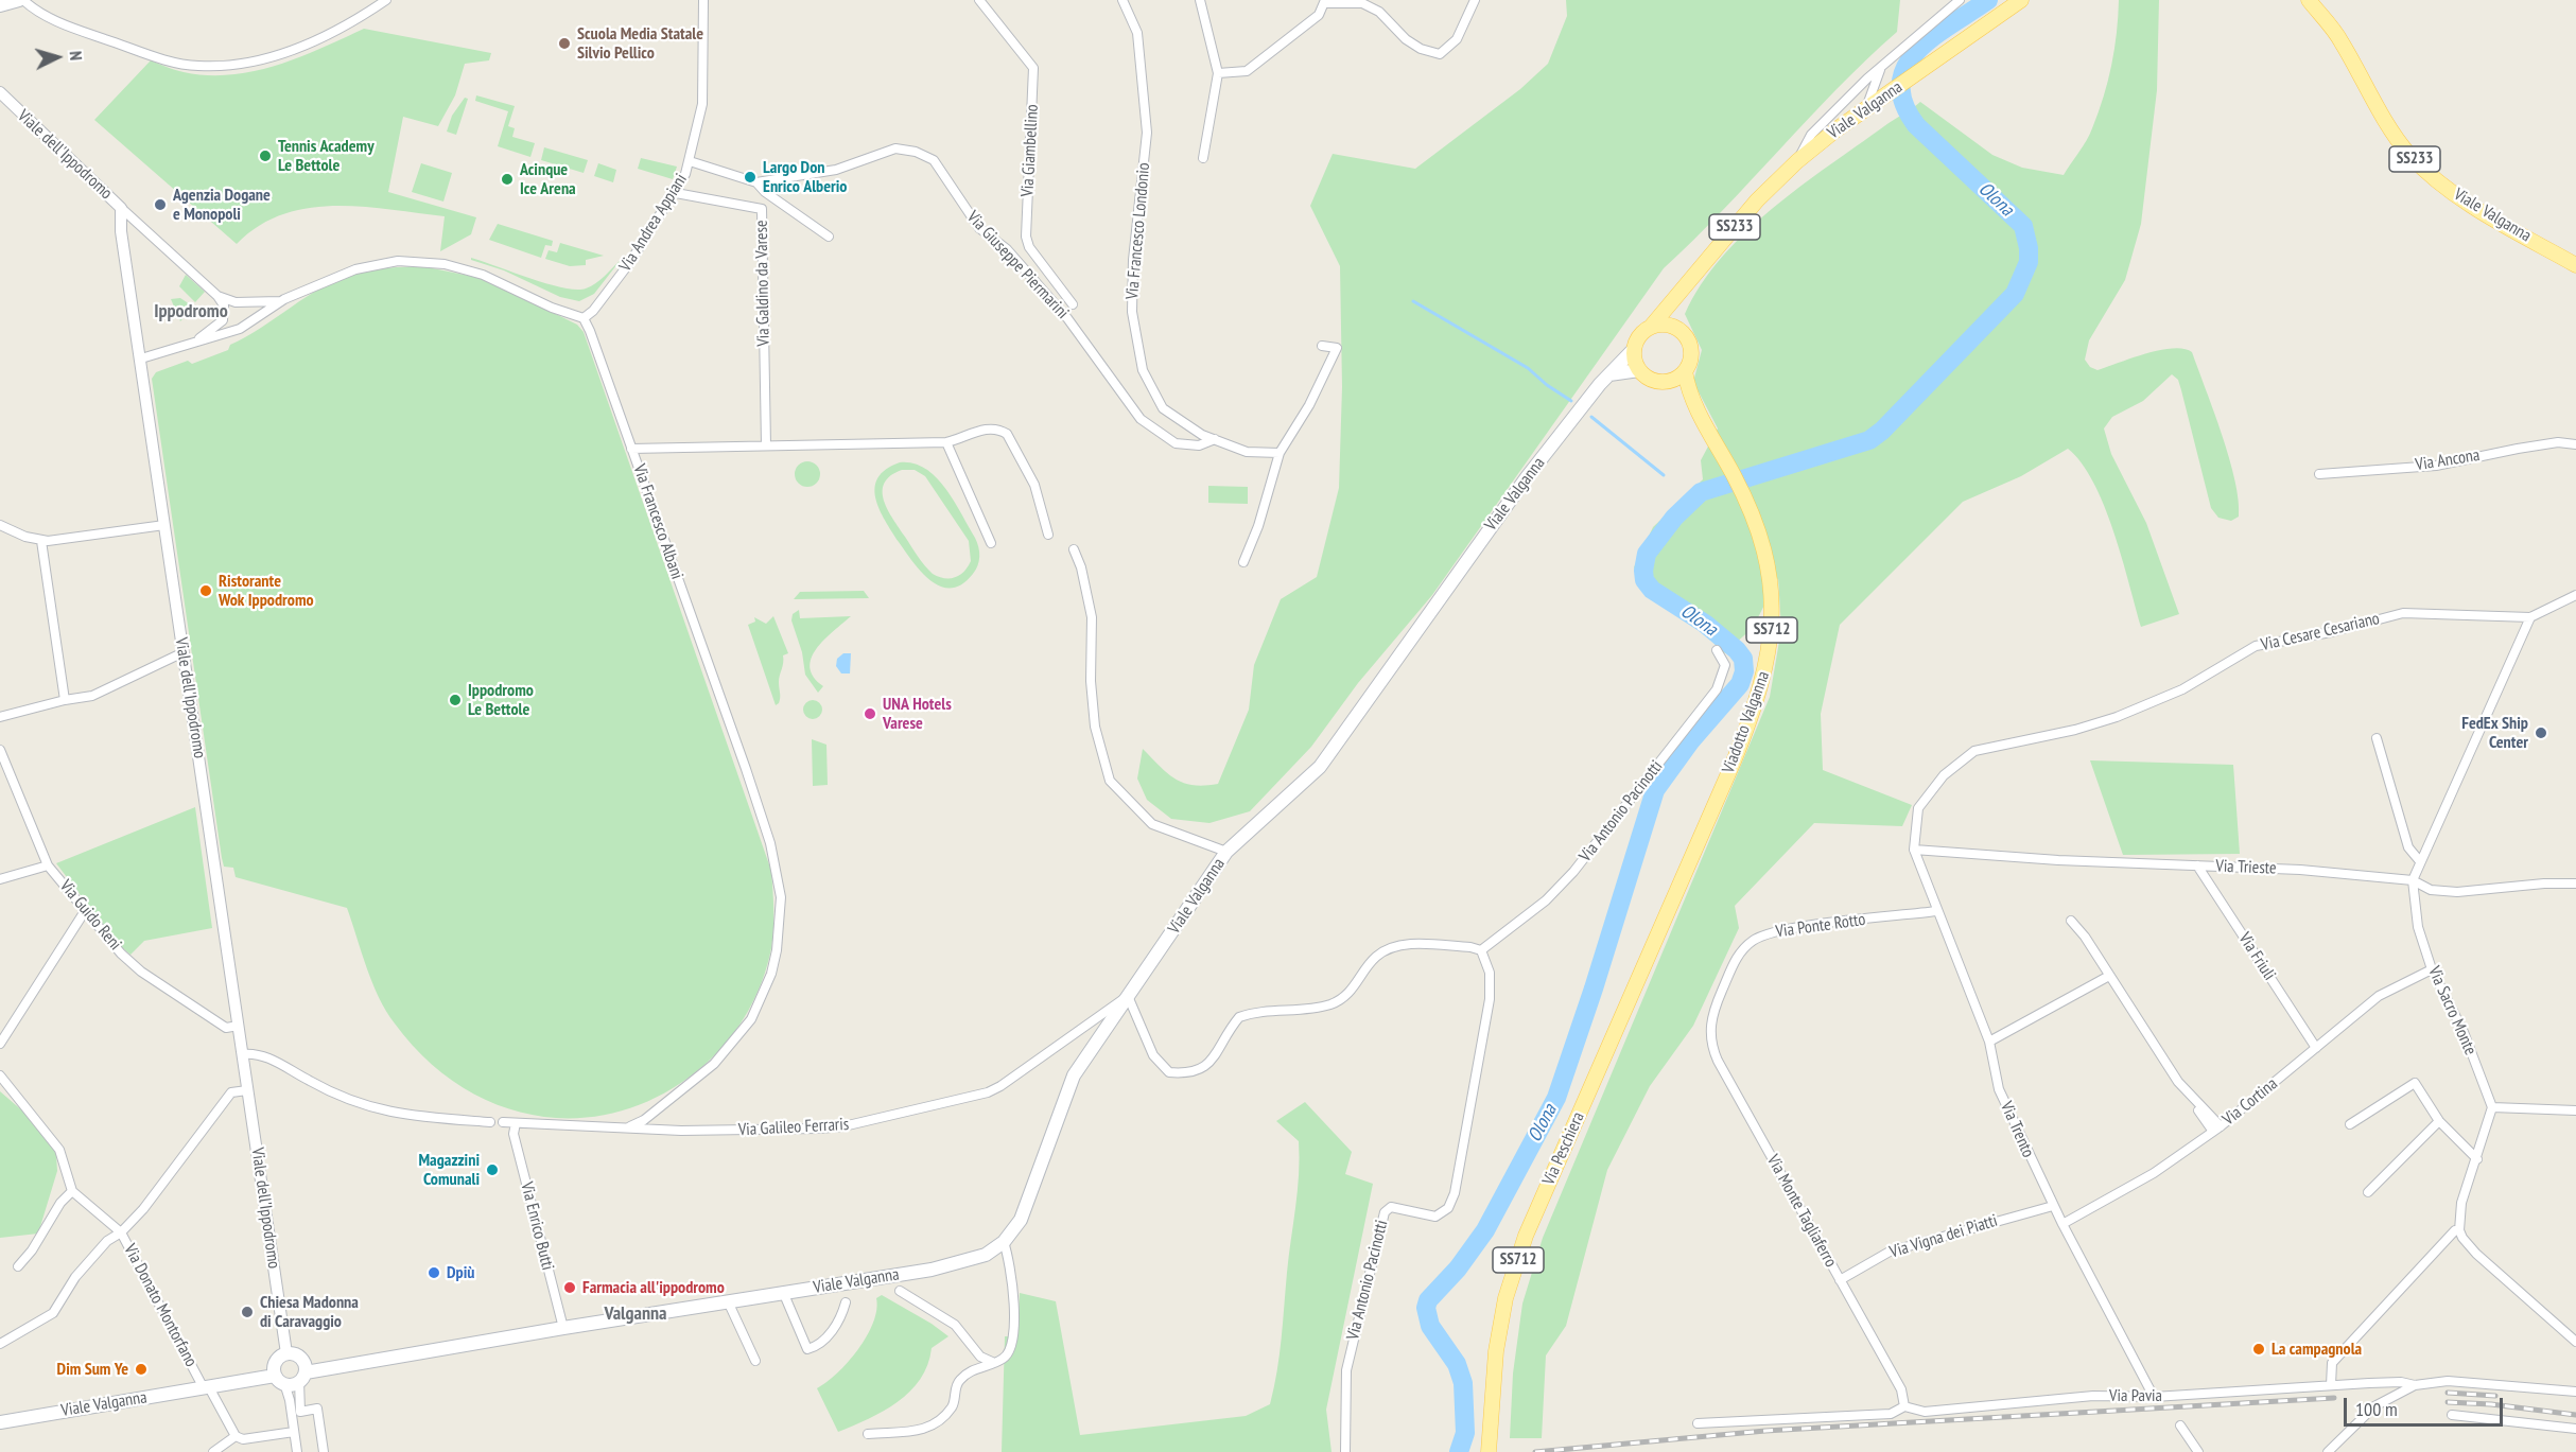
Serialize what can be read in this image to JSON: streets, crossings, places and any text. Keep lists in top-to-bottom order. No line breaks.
{"streets":{"main road":["Viale Valganna","SS233","SS712","Viadotto Valganna","Via Peschiera"],"street":["Via Giambellino","Viale dell'Ippodromo","Via Andrea Appiani","Via Francesco Londonio","Via Giuseppe Piermarini","Via Galdino da Varese","Via Ancona","Via Francesco Albani","Via Cesare Cesariano","Via Antonio Pacinotti","Via Trieste","Via Guido Reni","Via Ponte Rotto","Via Friuli","Via Sacro Monte","Via Cortina","Via Galileo Ferraris","Via Trento","Via Monte Tagliaferro","Via Enrico Butti","Via Vigna dei Piatti","Via Donato Montorfano","Via Pavia"]},"crossings":[["Viale Valganna","Viale dell'Ippodromo"],["Viale Valganna","SS712"],["Viale Valganna","Via Galileo Ferraris"],["Viale Valganna","Via Enrico Butti"],["Viale Valganna","Via Donato Montorfano"],["Viale dell'Ippodromo","Via Guido Reni"],["Via Andrea Appiani","Via Giuseppe Piermarini"],["Via Andrea Appiani","Via Galdino da Varese"],["Via Andrea Appiani","Via Francesco Albani"],["Via Francesco Londonio","Via Giuseppe Piermarini"],["Via Francesco Albani","Via Galileo Ferraris"],["SS712","Viadotto Valganna"],["Via Cesare Cesariano","Via Trieste"],["Via Cesare Cesariano","Via Sacro Monte"],["Via Cesare Cesariano","Via Trento"],["Viadotto Valganna","Via Peschiera"],["Via Trieste","Via Friuli"],["Via Trieste","Via Sacro Monte"],["Via Trieste","Via Trento"],["Via Ponte Rotto","Via Trento"],["Via Ponte Rotto","Via Monte Tagliaferro"],["Via Friuli","Via Cortina"],["Via Sacro Monte","Via Cortina"],["Via Cortina","Via Trento"],["Via Galileo Ferraris","Via Enrico Butti"],["Via Trento","Via Vigna dei Piatti"],["Via Trento","Via Pavia"],["Via Monte Tagliaferro","Via Vigna dei Piatti"],["Via Monte Tagliaferro","Via Pavia"]],"districts":["Ippodromo","Valganna"],"water":["Olona"],"places":["Scuola Media Statale Silvio Pellico","Tennis Academy Le Bettole","Largo Don Enrico Alberio","Acinque Ice Arena","Agenzia Dogane e Monopoli","Ristorante Wok Ippodromo","Ippodromo Le Bettole","UNA Hotels Varese","FedEx Ship Center","Magazzini Comunali","Dpiù","Farmacia all'ippodromo","Chiesa Madonna di Caravaggio","La campagnola","Dim Sum Ye"],"scale_bar":"100 m","north":"right"}
